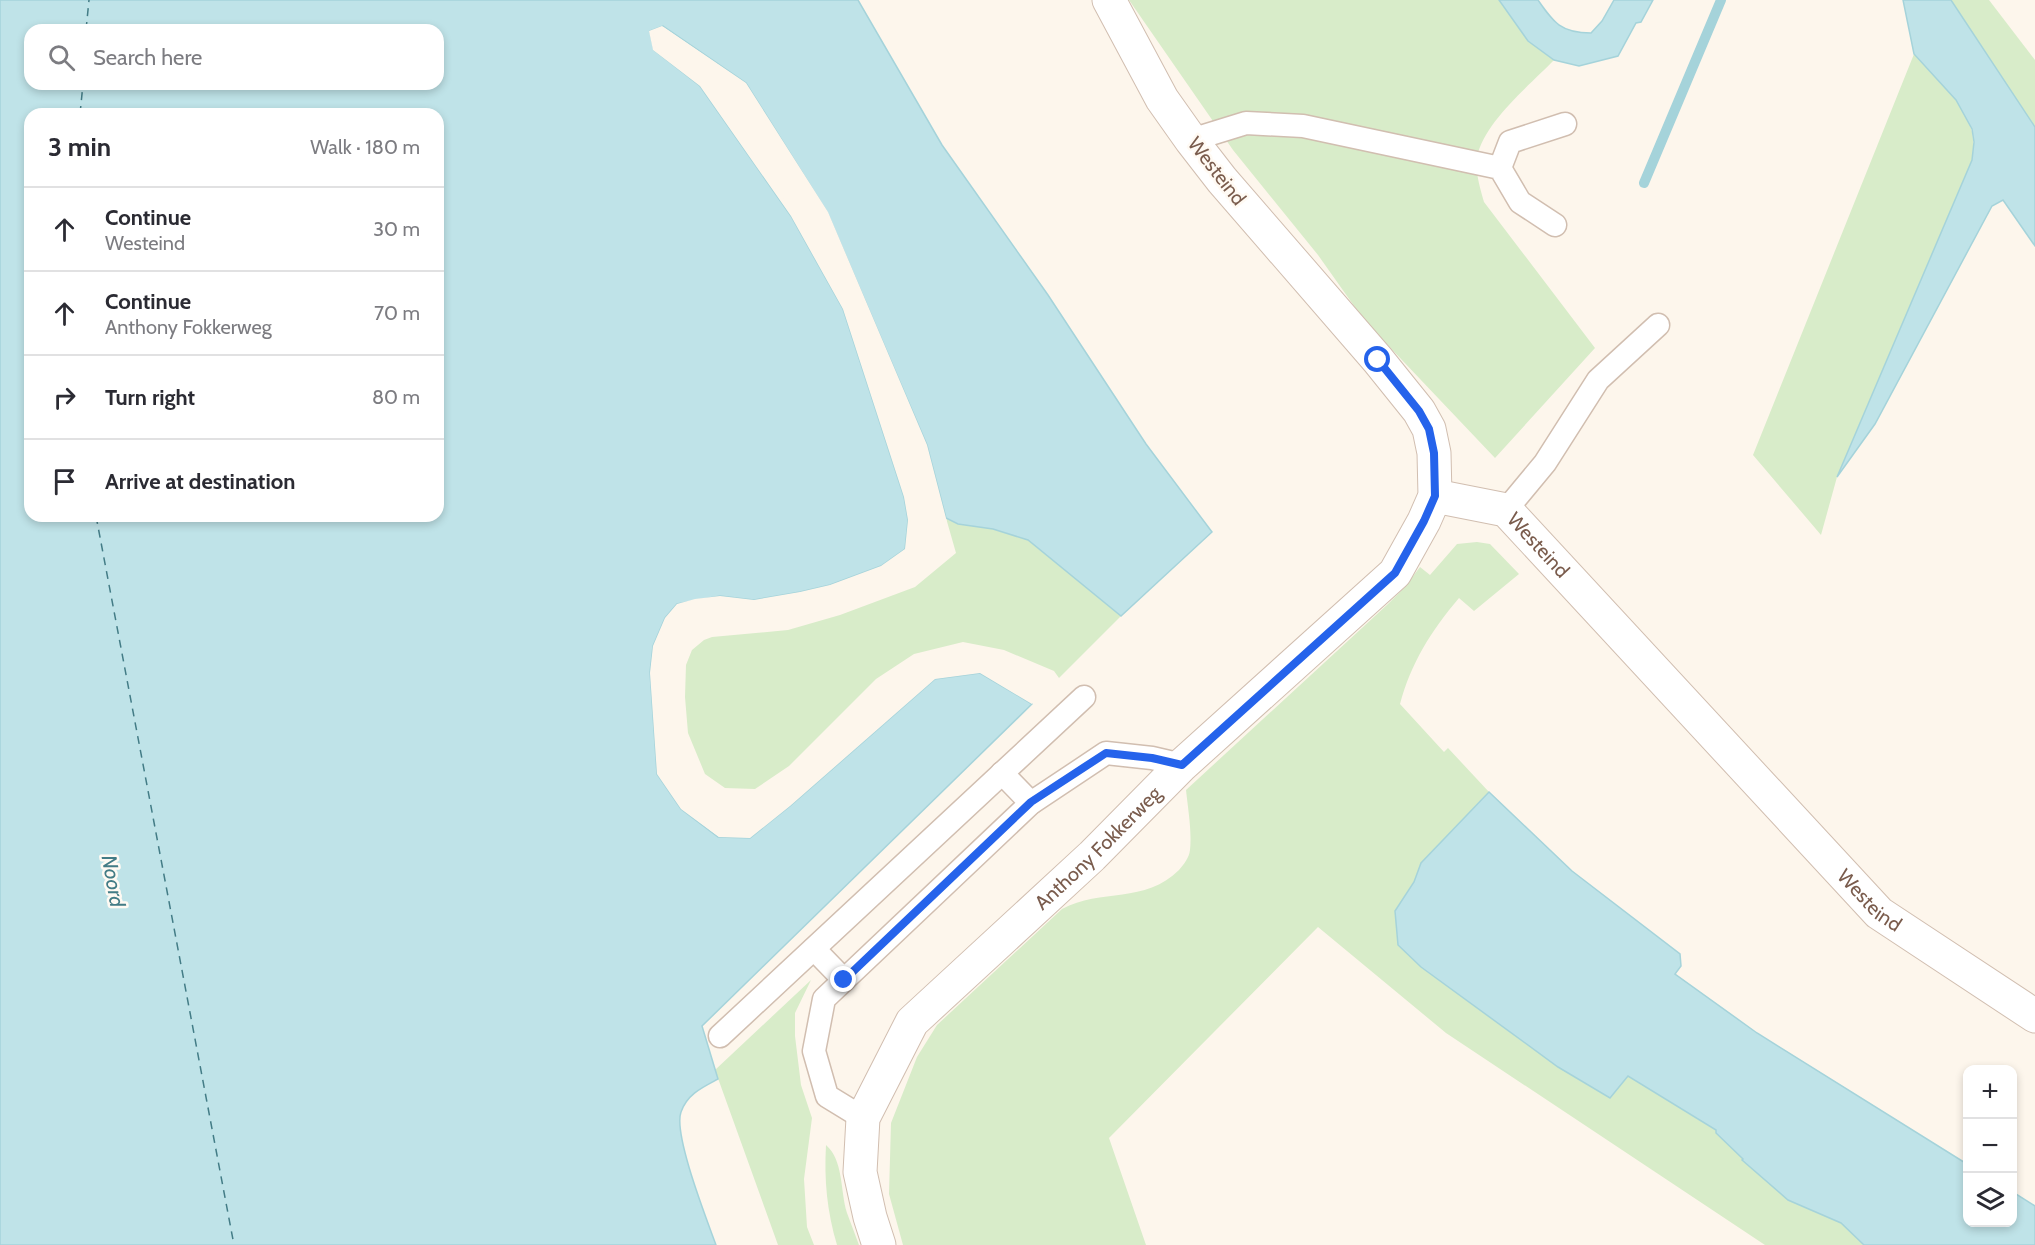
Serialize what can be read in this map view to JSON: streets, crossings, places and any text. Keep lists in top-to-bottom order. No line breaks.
{"streets":{"street":["Westeind","Anthony Fokkerweg"]},"crossings":[["Westeind","Anthony Fokkerweg"]],"water":["Noord"],"page":{"search":"Search here","heading":["3 min","Walk · 180 m"],"list":[["Continue","Westeind","30 m"],["Continue","Anthony Fokkerweg","70 m"],["Turn right","80 m"],"Arrive at destination"],"map_buttons":["+","−"]}}
